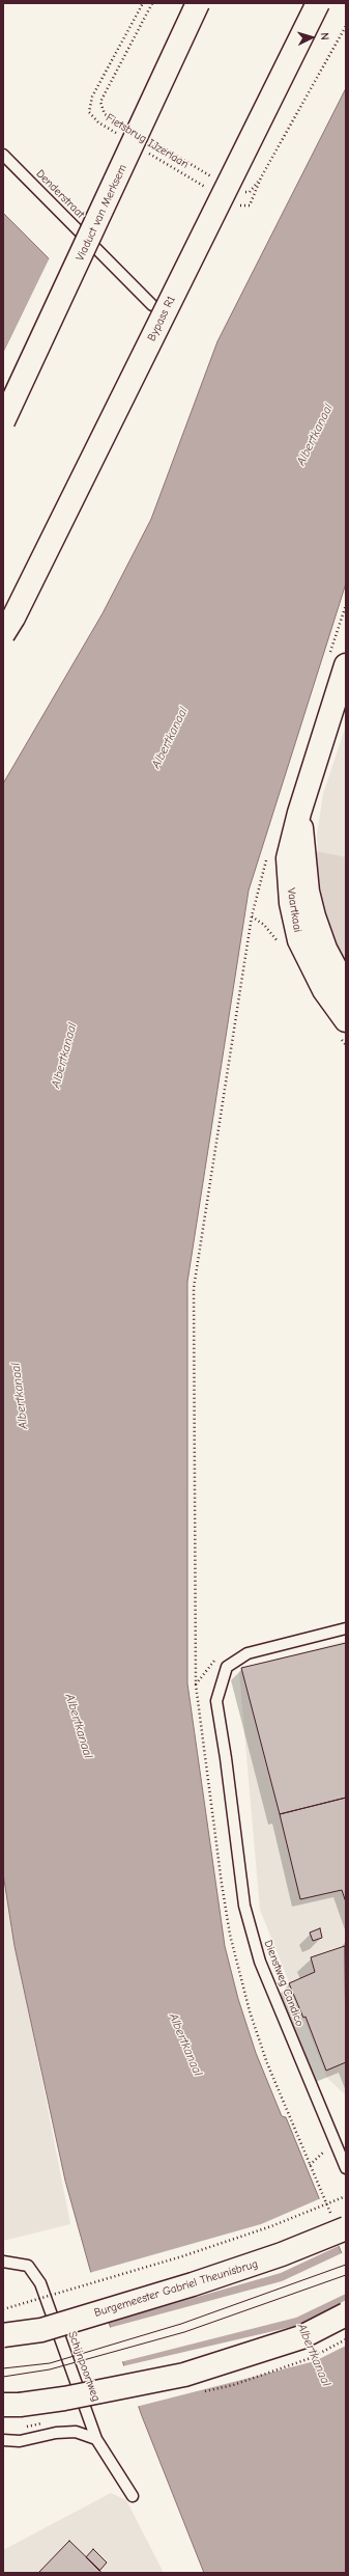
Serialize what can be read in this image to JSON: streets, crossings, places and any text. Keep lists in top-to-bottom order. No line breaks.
{"streets":{"main road":["Viaduct van Merksem","Bypass R1","Vaartkaai","Burgemeester Gabriel Theunisbrug"],"lane":["Denderstraat","Dienstweg Candico","Schijnpoortweg"],"path":["Fietsbrug IJzerlaan"]},"water":["Albertkanaal"],"north":"right"}
